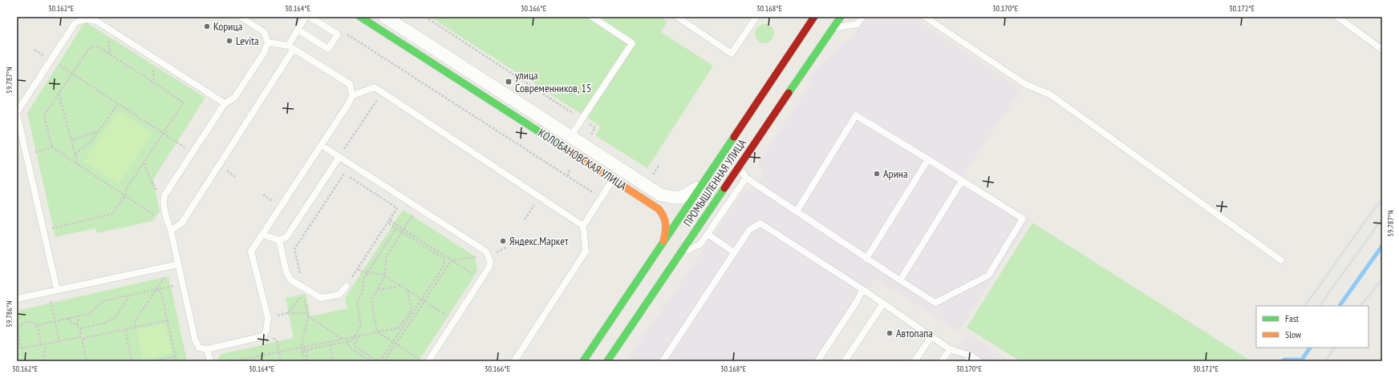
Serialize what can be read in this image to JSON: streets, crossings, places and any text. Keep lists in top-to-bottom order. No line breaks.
{"streets":{"street":["КОЛОБАНОВСКАЯ УЛИЦА","ПРОМЫШЛЕННАЯ УЛИЦА"]},"crossings":[["КОЛОБАНОВСКАЯ УЛИЦА","ПРОМЫШЛЕННАЯ УЛИЦА"]],"places":{"other":["Корица","Levita","Арина","Яндекс.Маркет","Автопапа"],"transit":["улица Современников, 15"]},"legend":["Fast","Slow"],"coordinates":["30.162°E","30.164°E","30.166°E","30.168°E","30.170°E","30.172°E","59.787°N","59.786°N"]}
